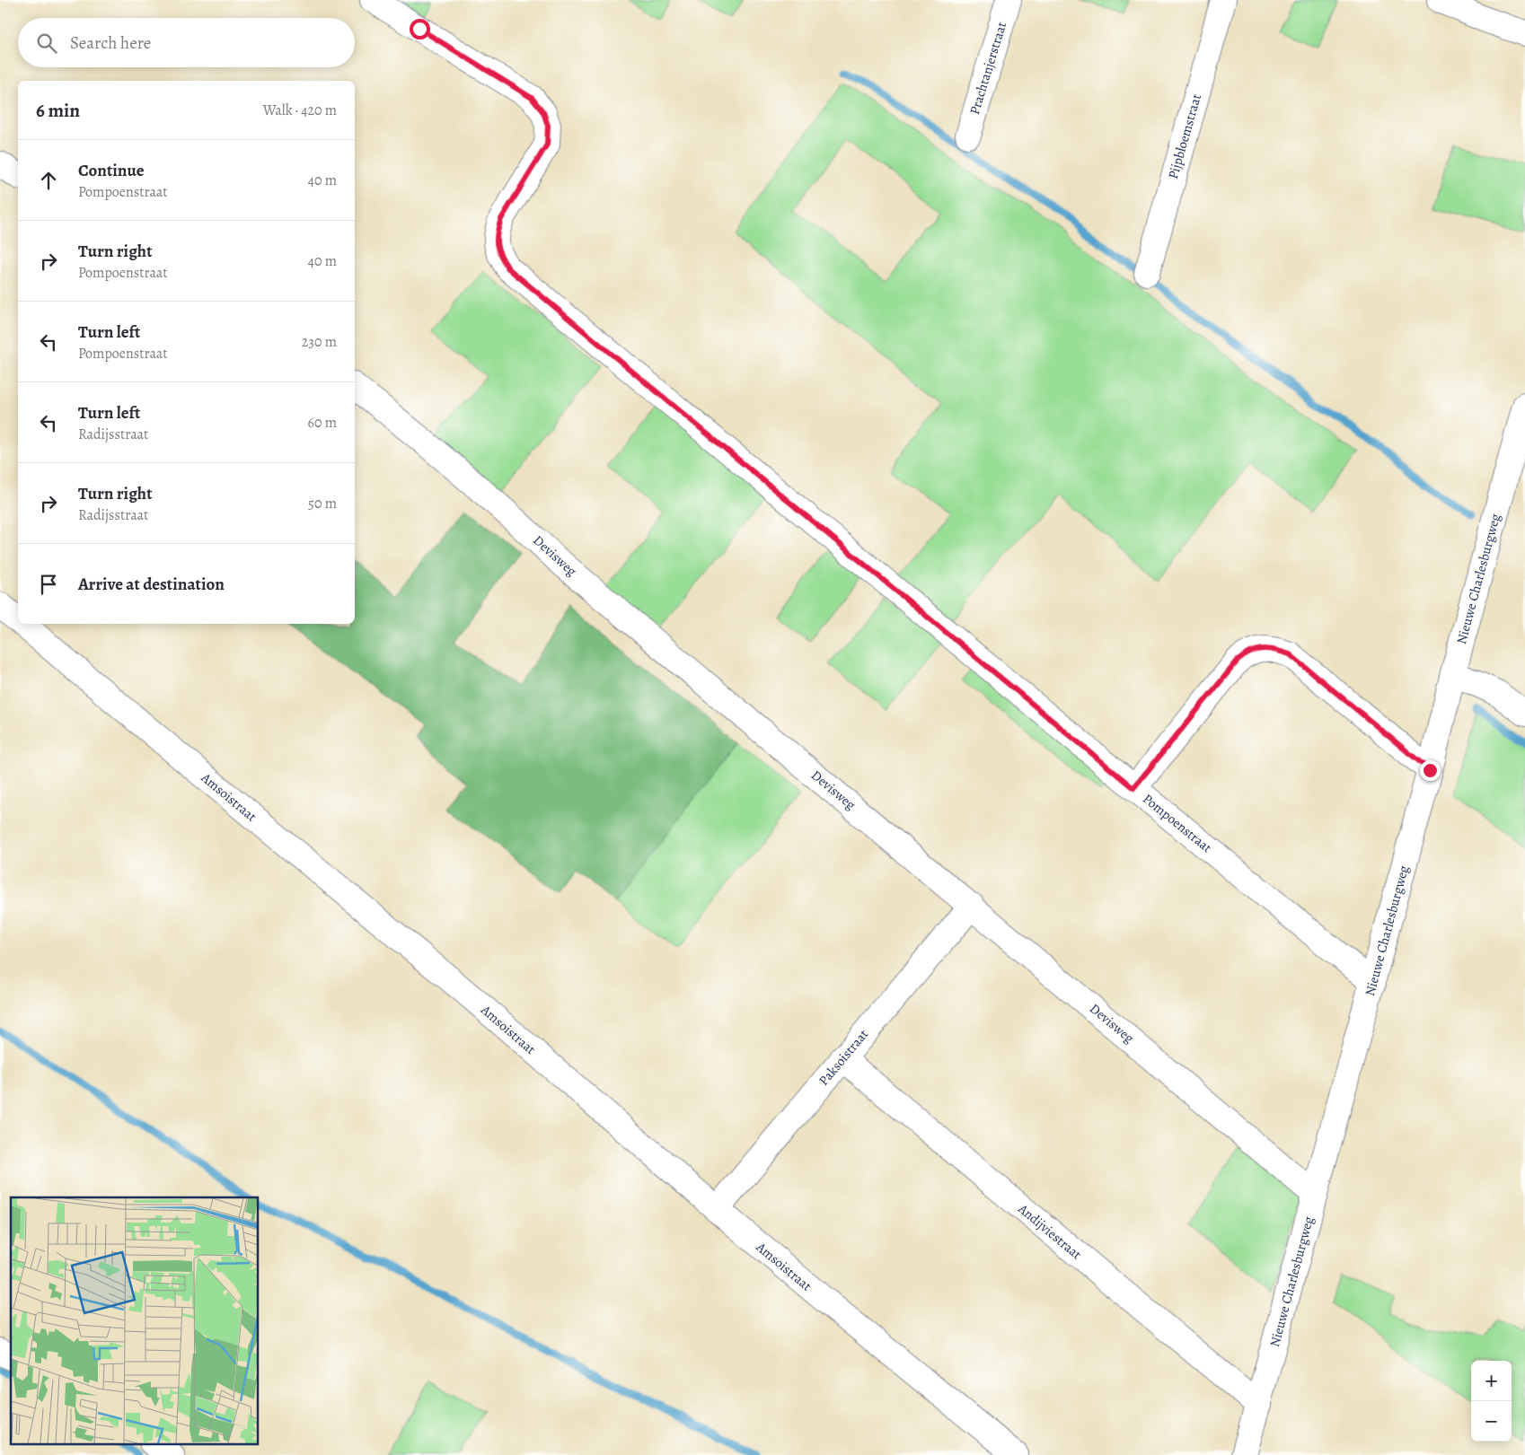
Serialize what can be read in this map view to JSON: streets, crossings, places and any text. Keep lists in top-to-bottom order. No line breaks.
{"streets":{"street":["Prachtanjerstraat","Pijpbloemstraat","Devisweg","Nieuwe Charlesburgweg","Amsoistraat","Pompoenstraat","Paksoistraat","Andijviestraat"]},"crossings":[["Devisweg","Nieuwe Charlesburgweg"],["Devisweg","Paksoistraat"],["Nieuwe Charlesburgweg","Pompoenstraat"],["Nieuwe Charlesburgweg","Andijviestraat"],["Amsoistraat","Paksoistraat"],["Paksoistraat","Andijviestraat"]],"page":{"search":"Search here","heading":["6 min","Walk · 420 m"],"list":[["Continue","Pompoenstraat","40 m"],["Turn right","Pompoenstraat","40 m"],["Turn left","Pompoenstraat","230 m"],["Turn left","Radijsstraat","60 m"],["Turn right","Radijsstraat","50 m"],"Arrive at destination"],"map_buttons":["+","−"]}}
